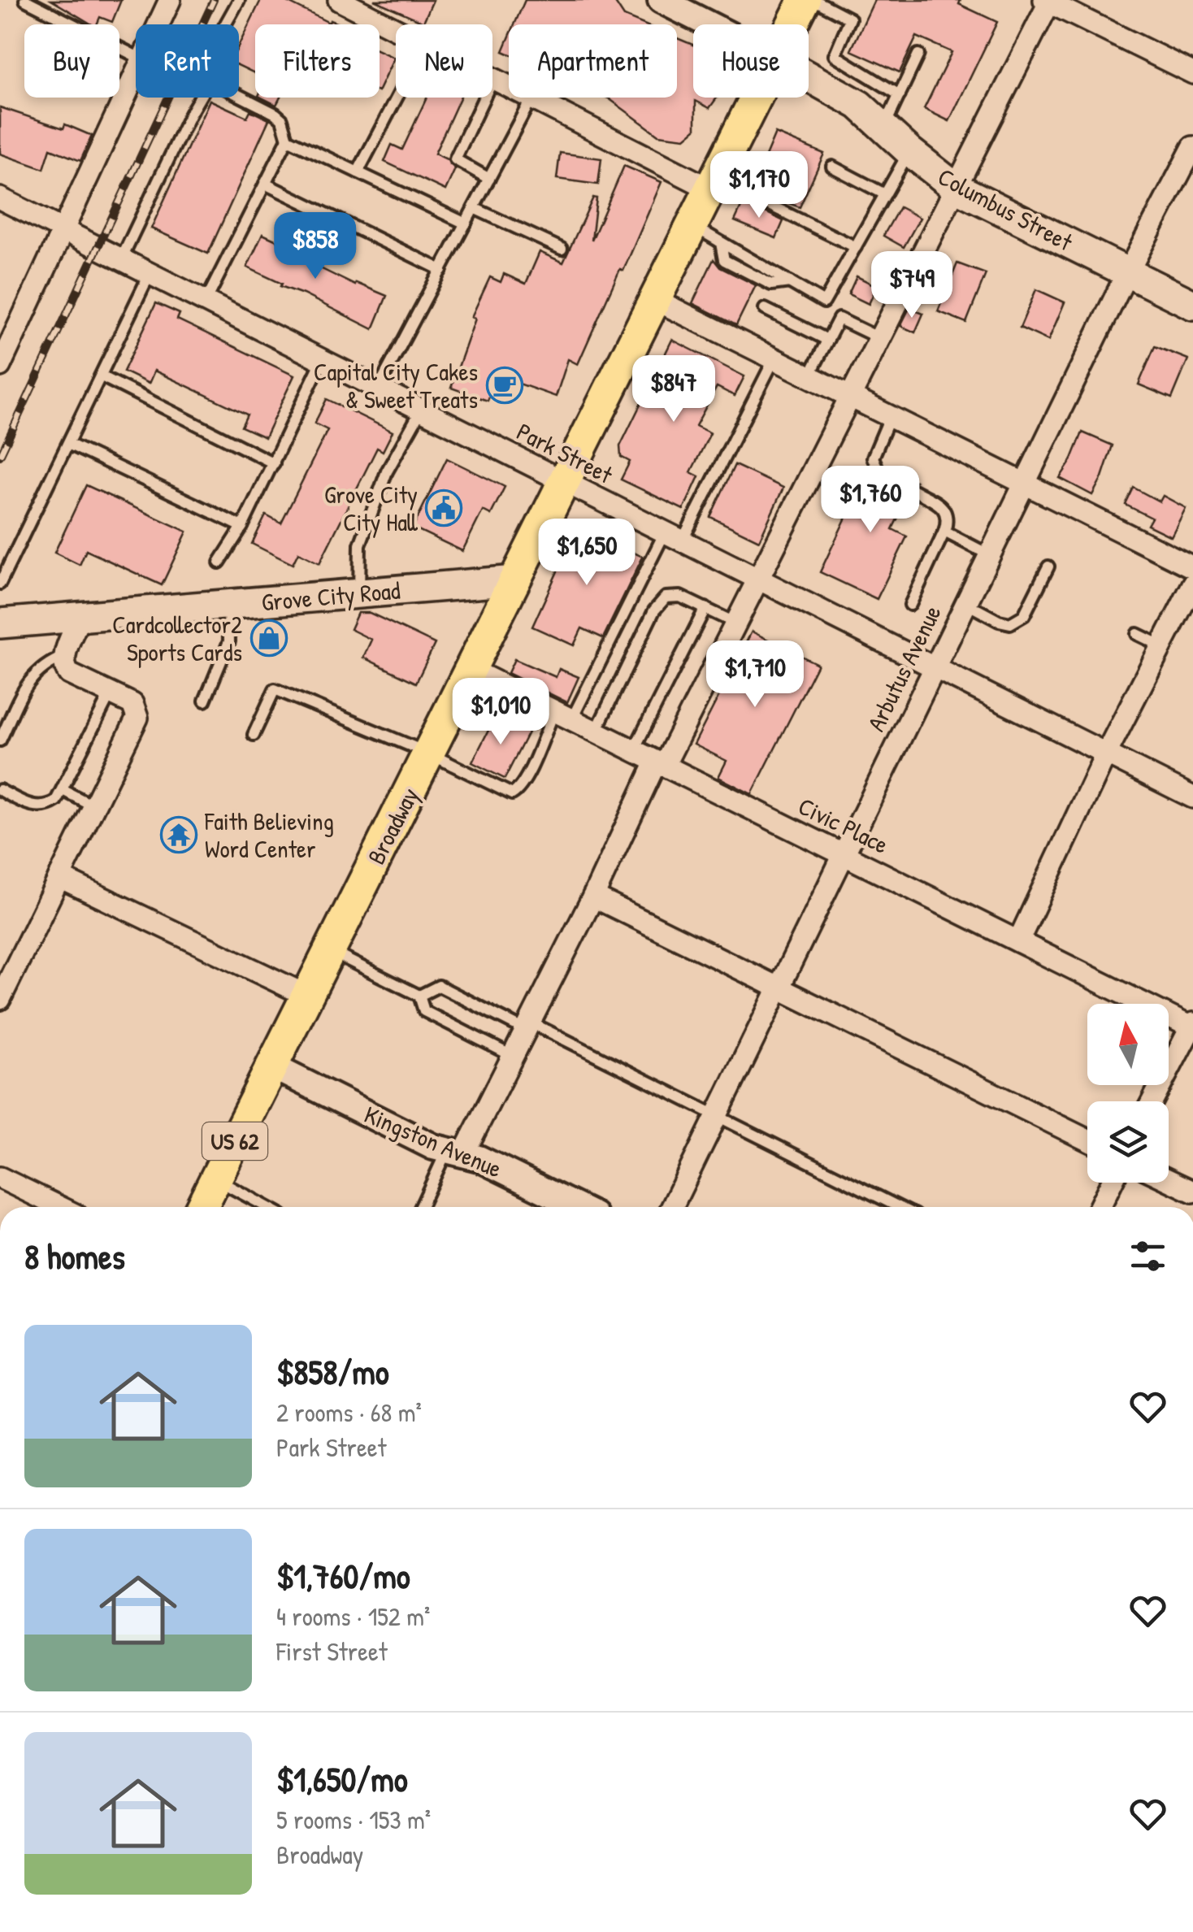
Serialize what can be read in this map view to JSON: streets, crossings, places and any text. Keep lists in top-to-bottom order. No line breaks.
{"streets":{"main road":["Columbus Street","Grove City Road","Broadway","US 62"],"street":["Park Street","Arbutus Avenue","Civic Place","Kingston Avenue"]},"crossings":[["Columbus Street","Arbutus Avenue"],["Park Street","Arbutus Avenue"],["Park Street","Broadway"],["Grove City Road","Broadway"],["Arbutus Avenue","Civic Place"],["Civic Place","Broadway"],["Broadway","Kingston Avenue"]],"places":{"cafe":["Capital City Cakes & Sweet Treats"],"public building":["Grove City City Hall"],"shop":["Cardcollector2 Sports Cards"],"temple":["Faith Believing Word Center"]},"north":"top","page":{"chip":["Buy","Rent","Filters","New","Apartment","House"],"price":["$1,170","$858","$749","$847","$1,760","$1,650","$1,710","$1,010"],"heading":"8 homes","list":[{"name":"$858/mo","note":"2 rooms · 68 m² · Park Street"},{"name":"$1,760/mo","note":"4 rooms · 152 m² · First Street"},{"name":"$1,650/mo","note":"5 rooms · 153 m² · Broadway"}]}}
